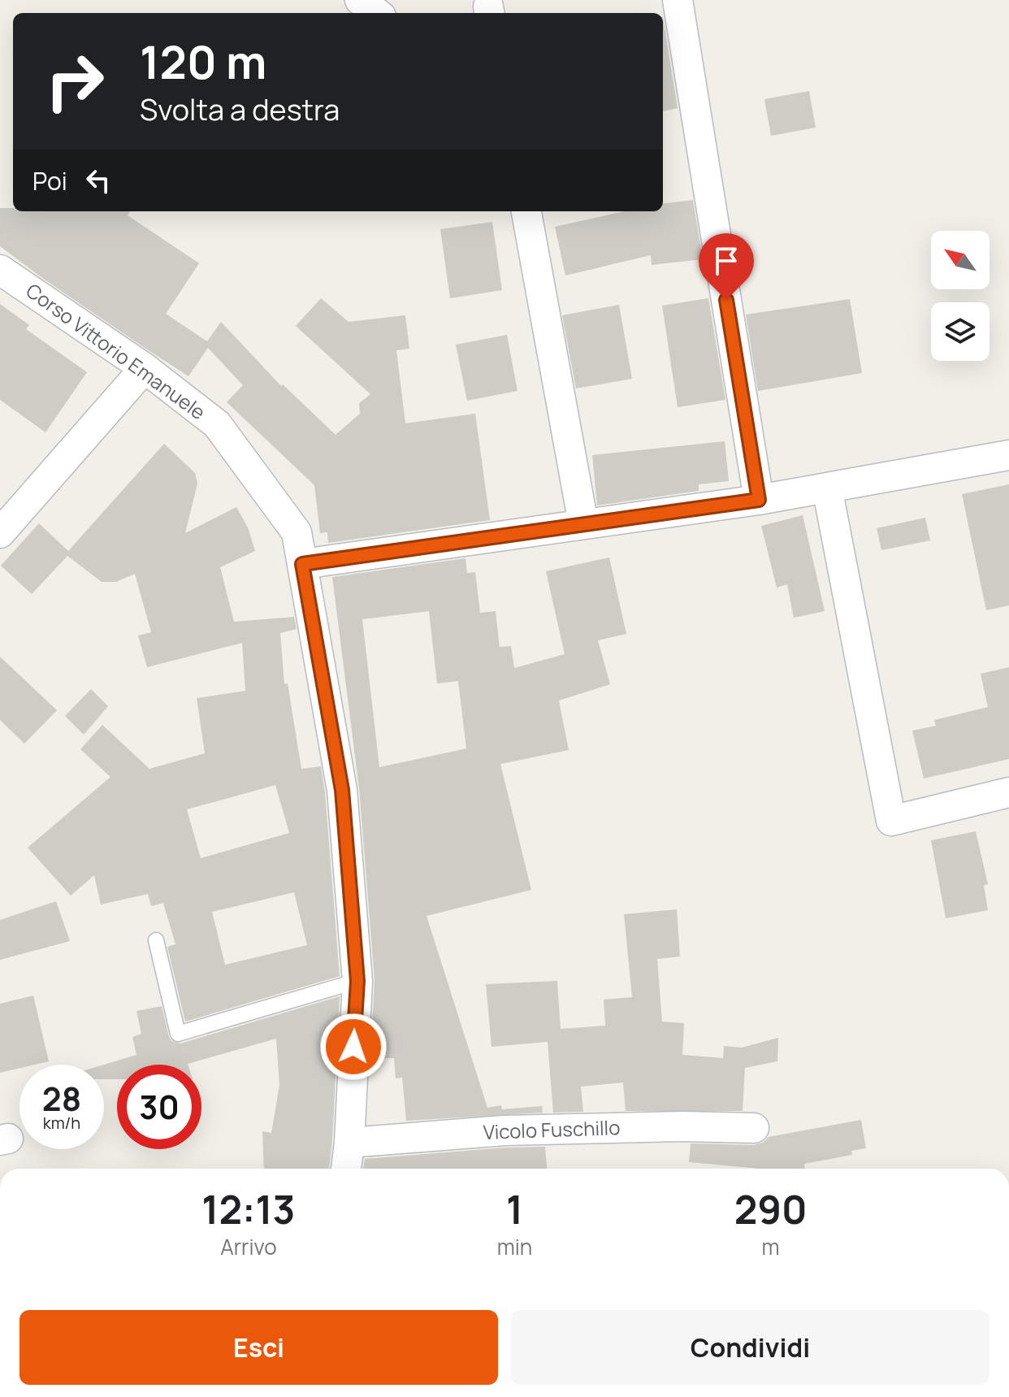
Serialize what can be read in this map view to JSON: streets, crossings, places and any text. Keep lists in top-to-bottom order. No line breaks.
{"streets":{"street":["Corso Vittorio Emanuele","Vicolo Fuschillo"]},"north":"top left","page":{"turn":["120 m","Svolta a destra"],"then":"Poi","speed":"28 km/h","limit":"30","eta":["12:13","Arrivo","1","min","290","m"],"buttons":["Esci","Condividi"]}}
